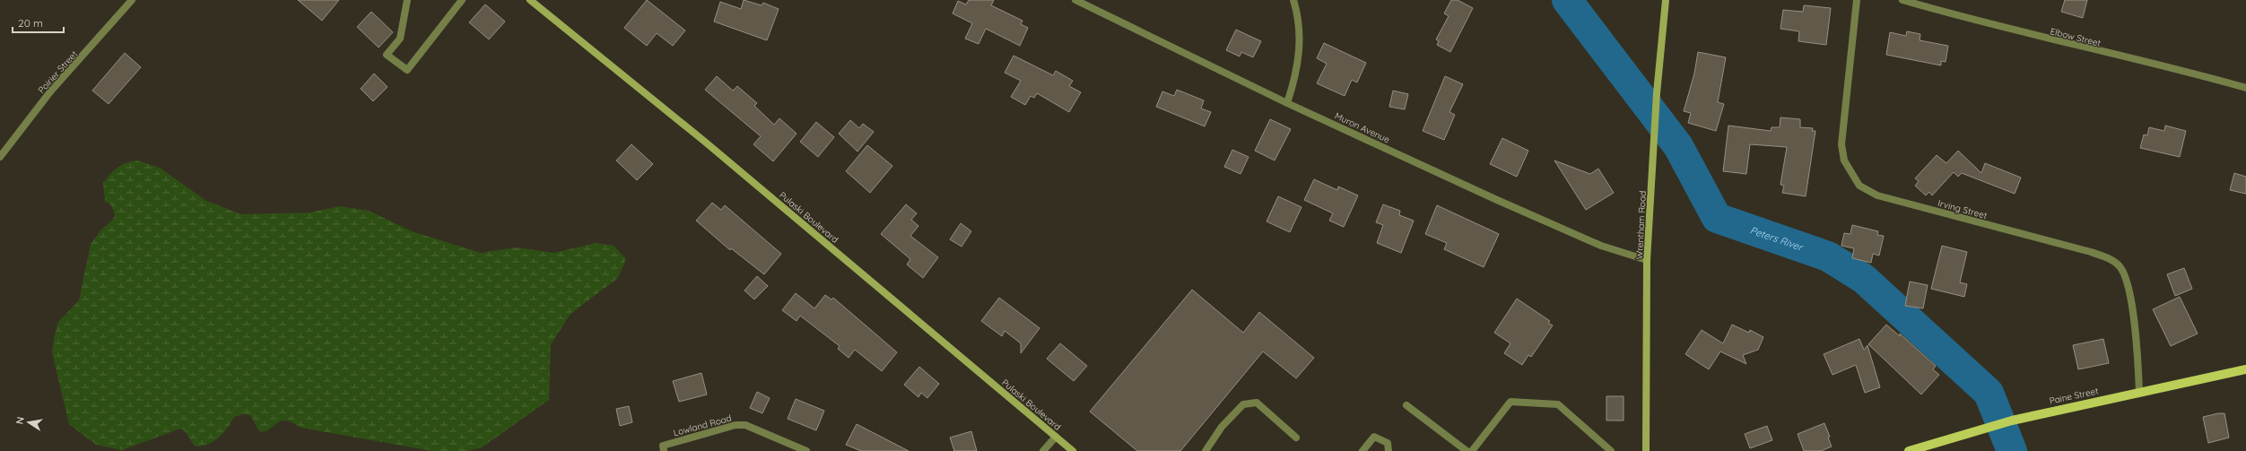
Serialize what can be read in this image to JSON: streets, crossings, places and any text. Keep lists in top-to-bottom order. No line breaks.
{"streets":{"main road":["Pulaski Boulevard","Wrentham Road","Paine Street"],"street":["Elbow Street","Poirier Street","Muron Avenue","Irving Street","Lowland Road"]},"crossings":[["Muron Avenue","Wrentham Road"],["Irving Street","Paine Street"]],"water":["Peters River"],"scale_bar":"20 m","north":"left"}
